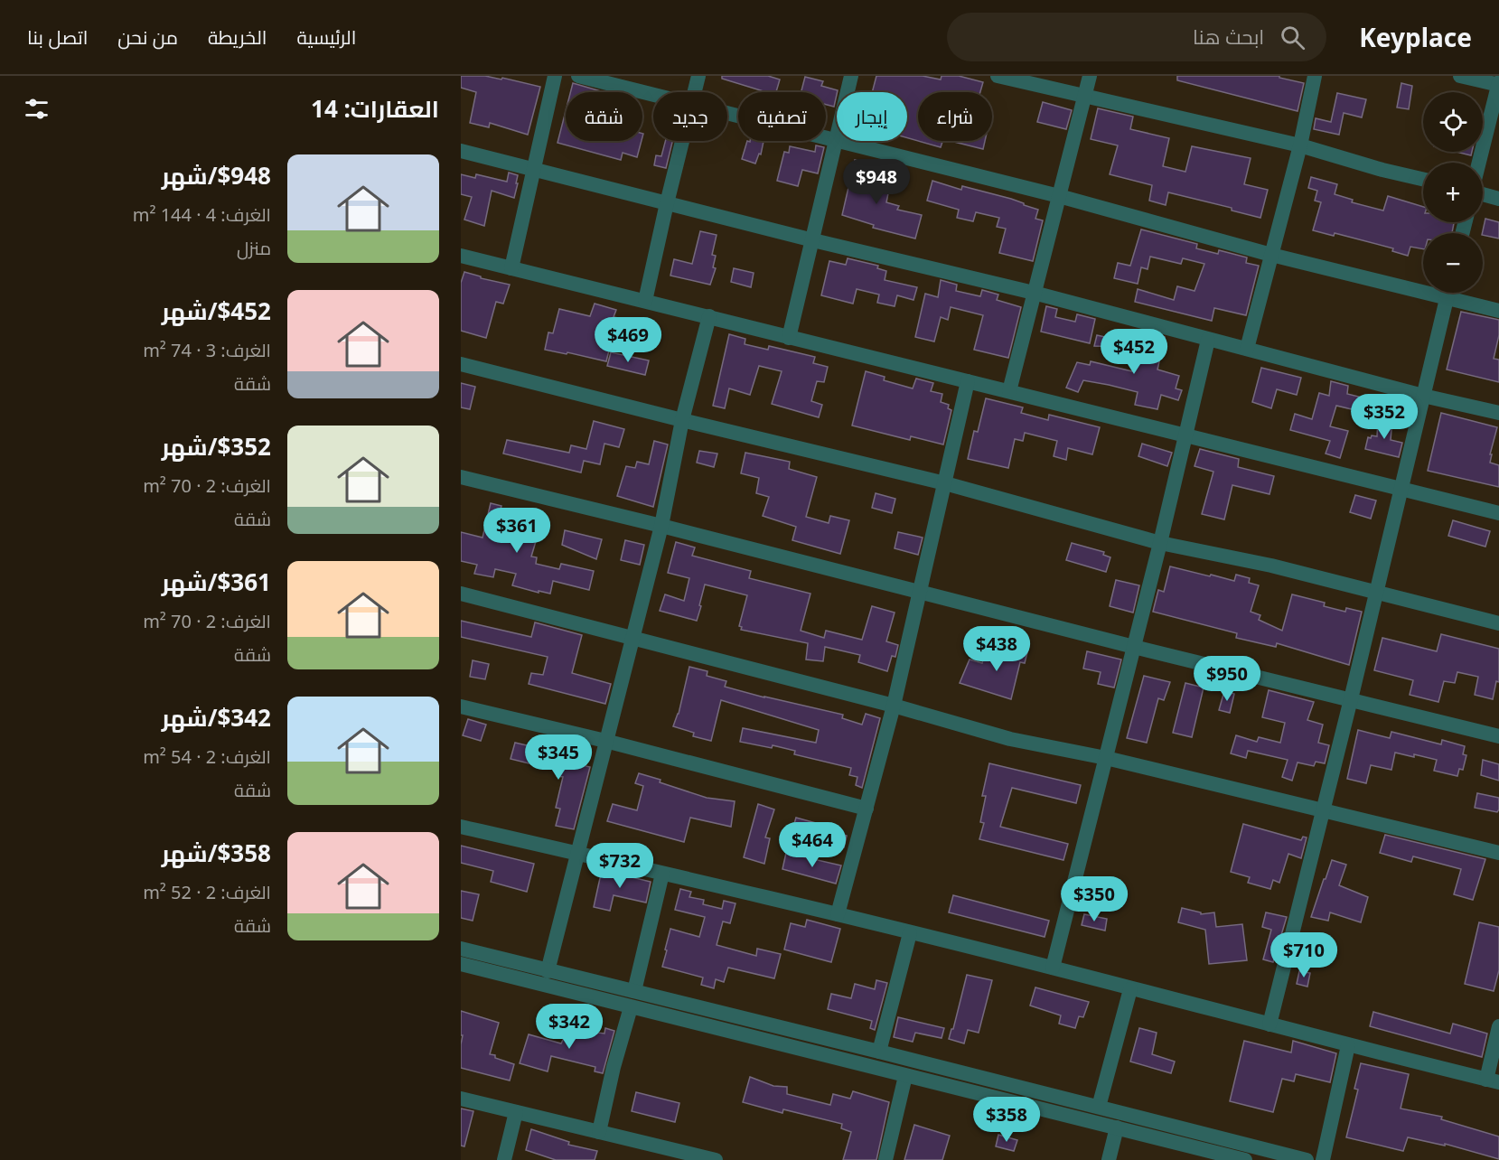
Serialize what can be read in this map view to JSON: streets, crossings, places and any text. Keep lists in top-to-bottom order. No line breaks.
{"page":{"header":"Keyplace","search":"ابحث هنا","nav":["الرئيسية","الخريطة","من نحن","اتصل بنا"],"heading":"العقارات: 14","map_buttons":["+","−"],"chip":["شراء","إيجار","تصفية","جديد","شقة"],"list":[{"name":"$948/شهر","note":"الغرف: 4 · 144 m² · منزل"},{"name":"$452/شهر","note":"الغرف: 3 · 74 m² · شقة"},{"name":"$352/شهر","note":"الغرف: 2 · 70 m² · شقة"},{"name":"$361/شهر","note":"الغرف: 2 · 70 m² · شقة"},{"name":"$342/شهر","note":"الغرف: 2 · 54 m² · شقة"},{"name":"$358/شهر","note":"الغرف: 2 · 52 m² · شقة"}],"price":["$948","$469","$452","$352","$361","$438","$950","$345","$464","$732","$350","$710","$342","$358"]}}
